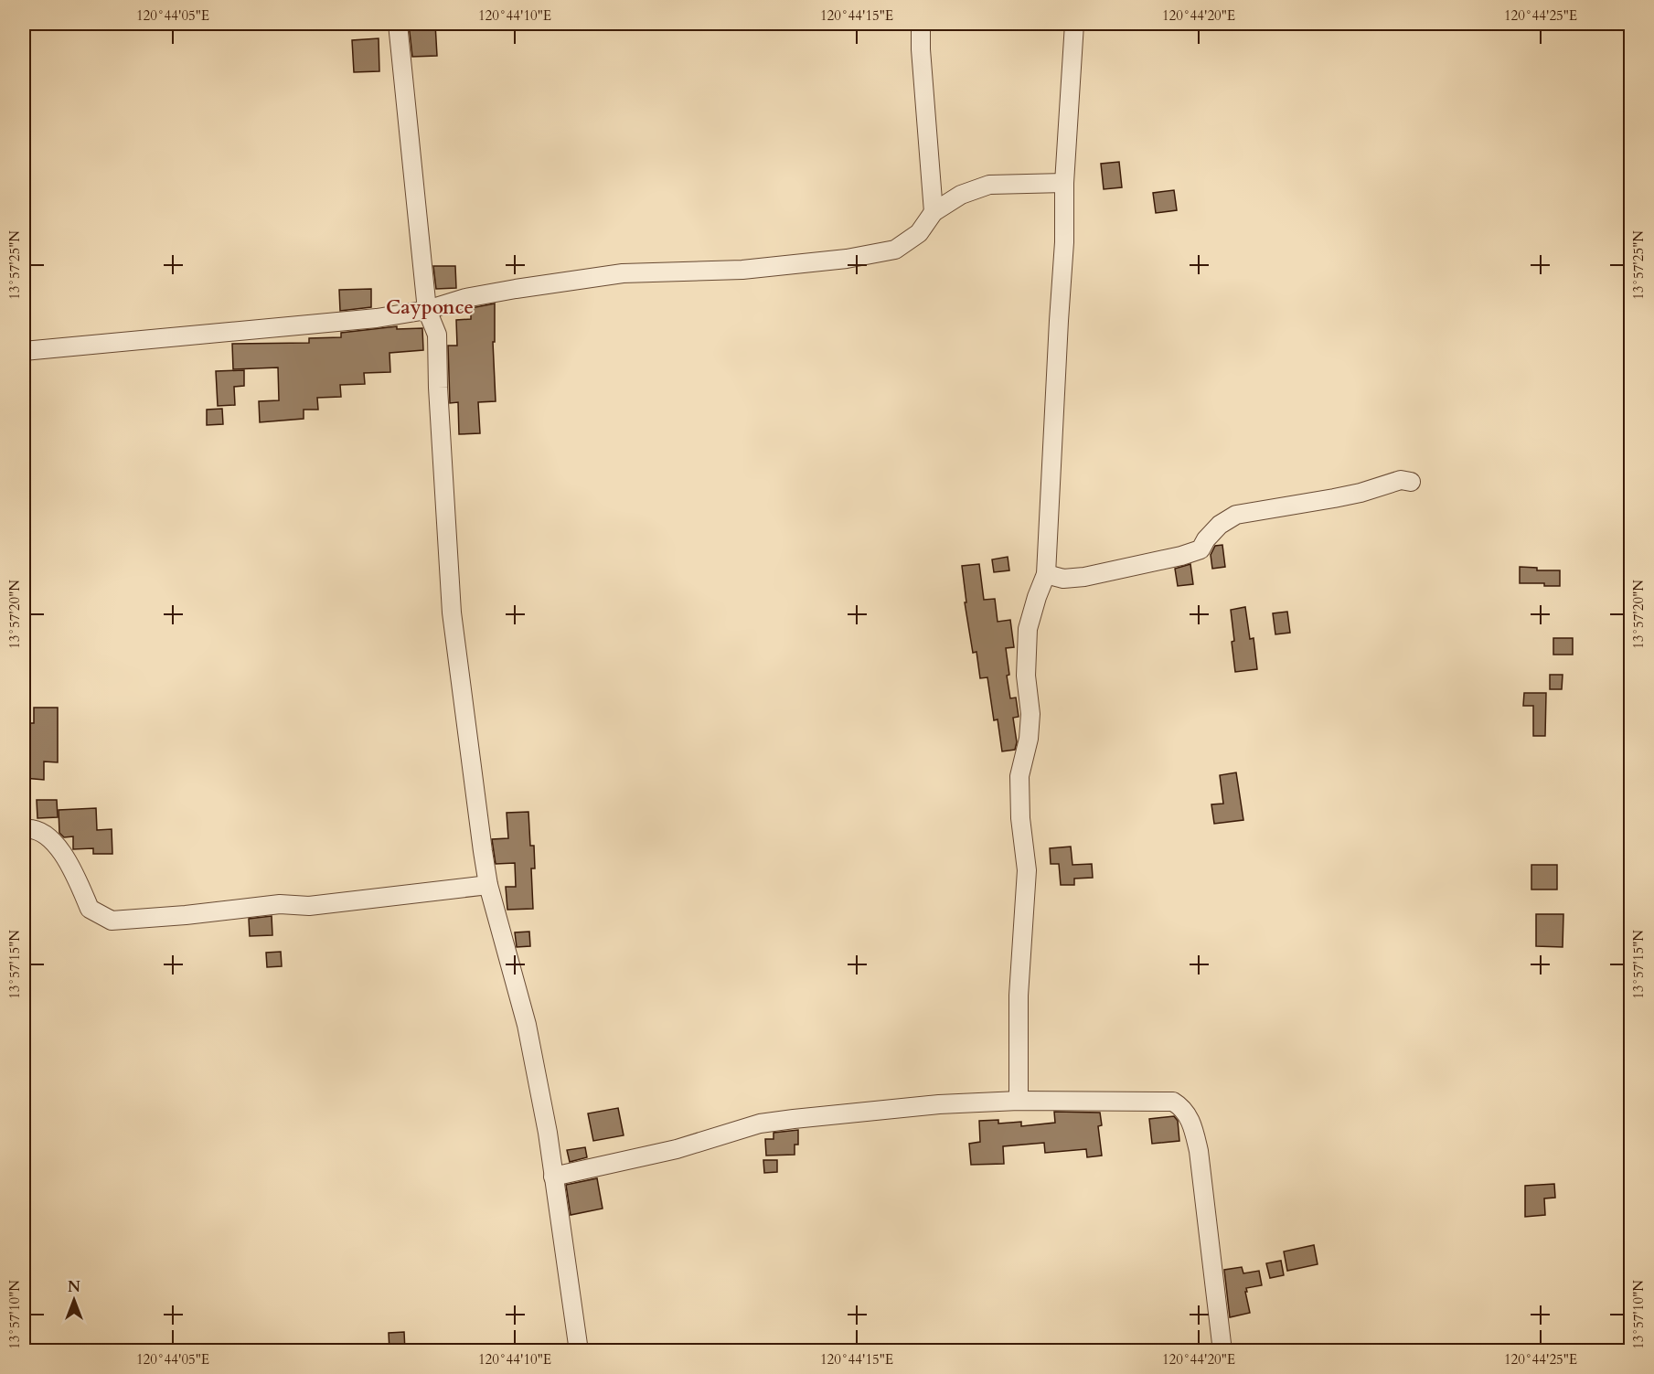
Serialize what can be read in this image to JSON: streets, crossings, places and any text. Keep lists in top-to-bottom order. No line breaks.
{"districts":["Cayponce"],"north":"top","coordinates":["120°44'05\"E","120°44'10\"E","120°44'15\"E","120°44'20\"E","120°44'25\"E","13°57'25\"N","13°57'20\"N","13°57'15\"N","13°57'10\"N"]}
